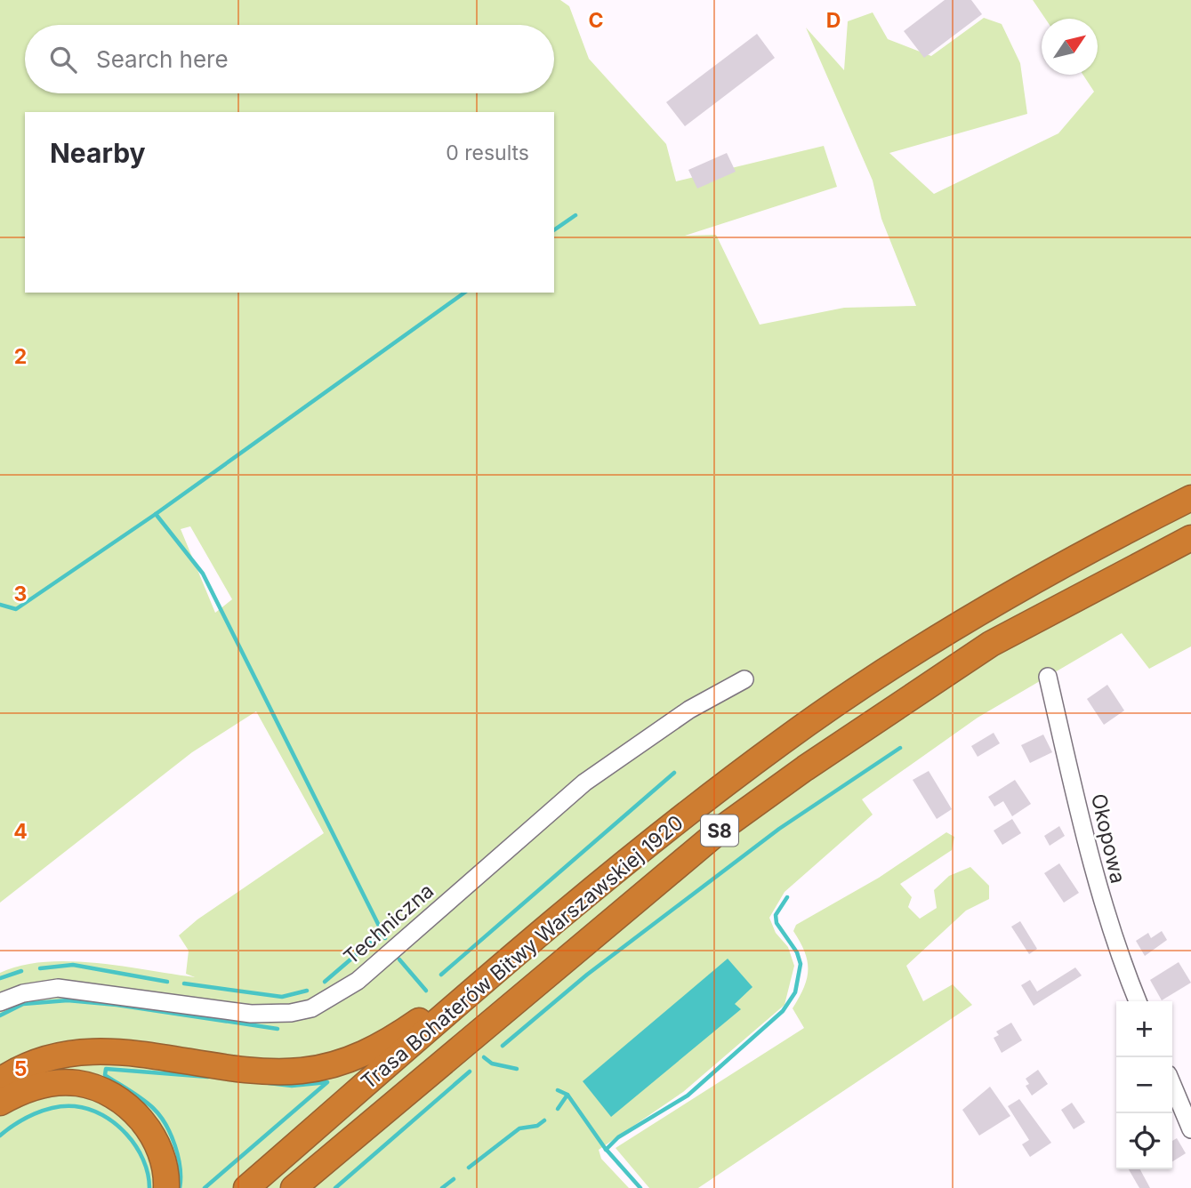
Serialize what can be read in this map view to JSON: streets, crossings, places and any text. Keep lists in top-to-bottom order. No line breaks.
{"streets":{"highway":["S8","Trasa Bohaterów Bitwy Warszawskiej 1920"],"street":["Okopowa","Techniczna"]},"north":"top right","page":{"search":"Search here","heading":["Nearby","0 results"],"map_buttons":["+","−"]},"grid":{"columns":["C","D"],"rows":["2","3","4","5"]}}
